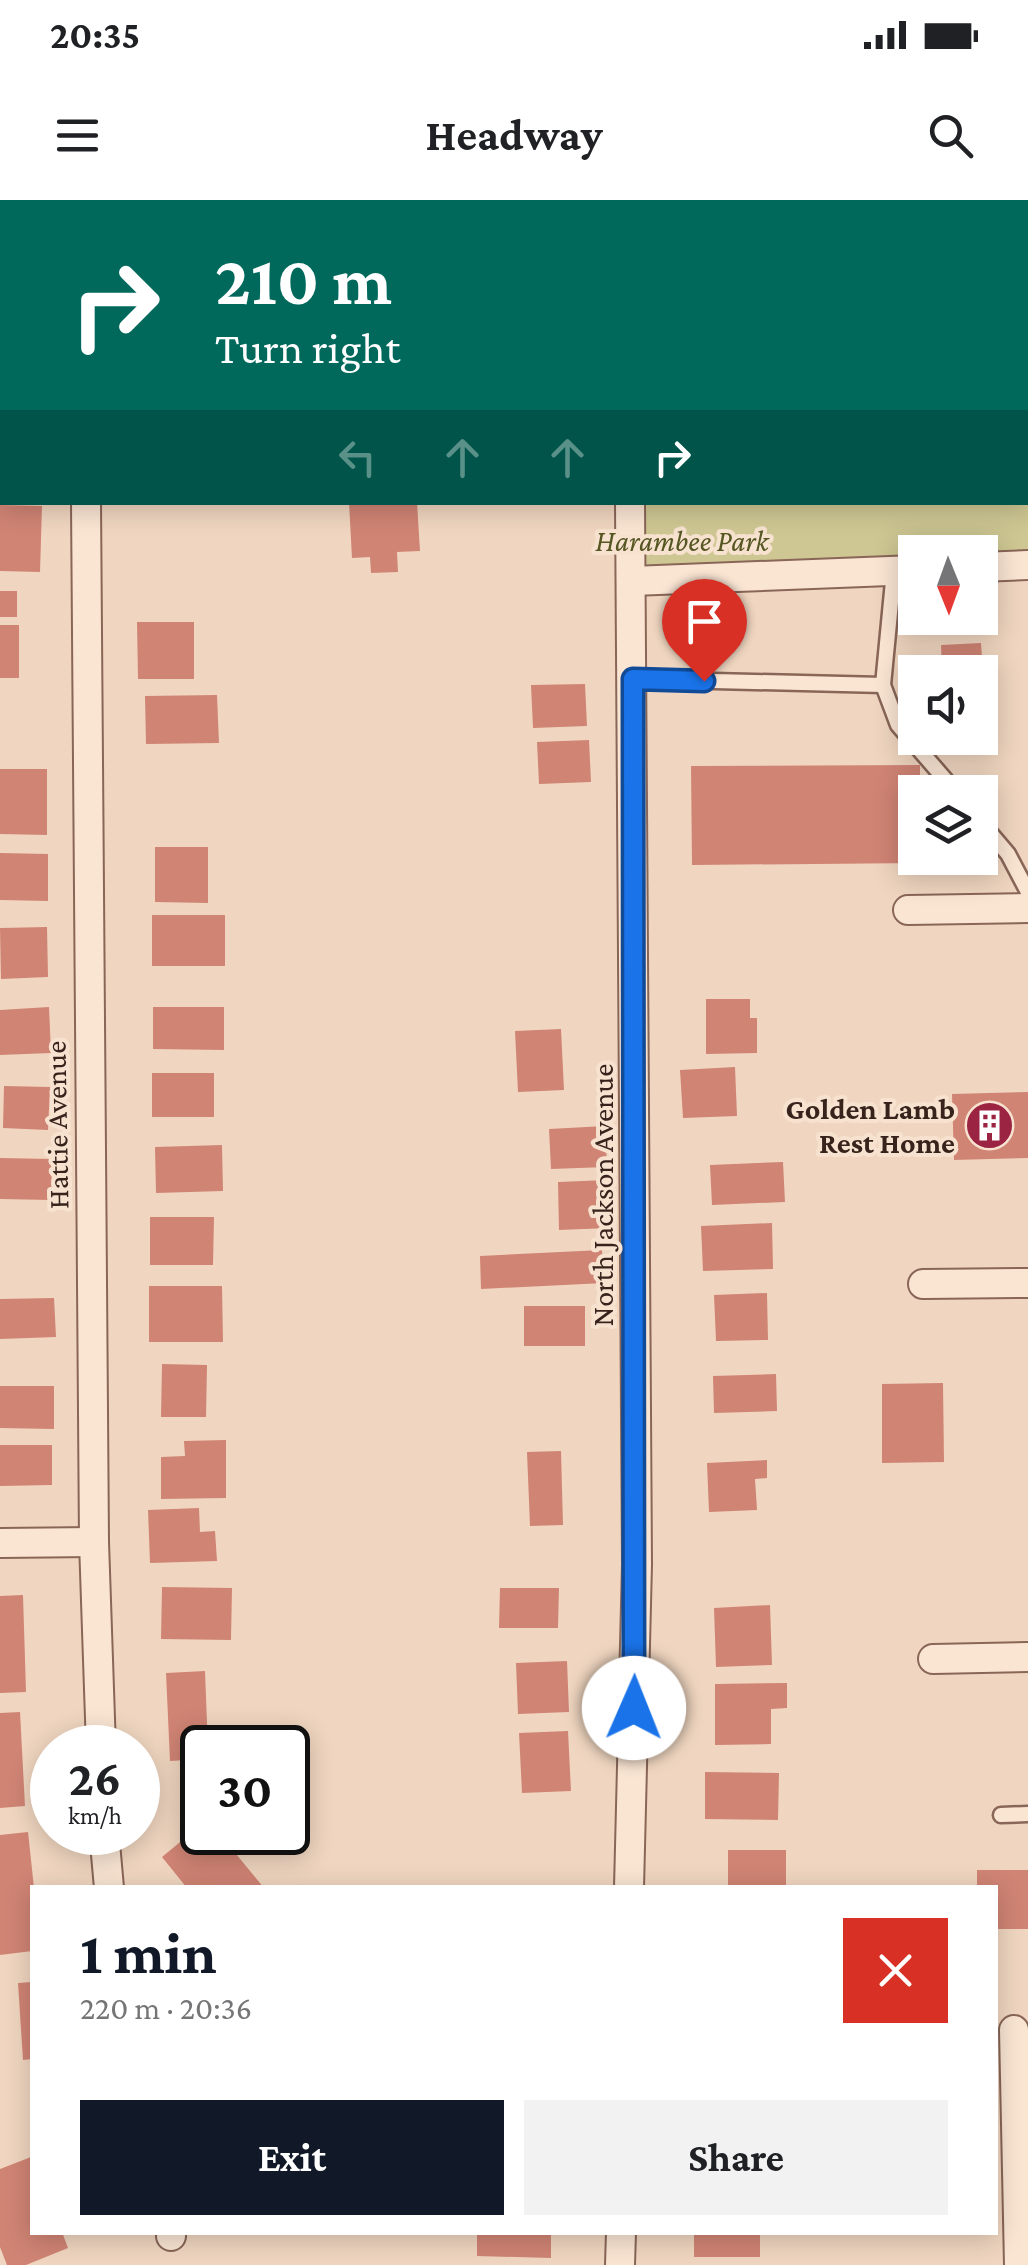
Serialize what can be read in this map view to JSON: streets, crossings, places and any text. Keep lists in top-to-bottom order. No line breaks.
{"streets":{"street":["Hattie Avenue","North Jackson Avenue"]},"parks":["Harambee Park"],"places":{"building":["Golden Lamb Rest Home"]},"north":"bottom","page":{"status":"20:35","header":"Headway","turn":["210 m","Turn right"],"speed":"26 km/h","limit":"30","heading":["1 min","220 m · 20:36"],"buttons":["Exit","Share"]}}
